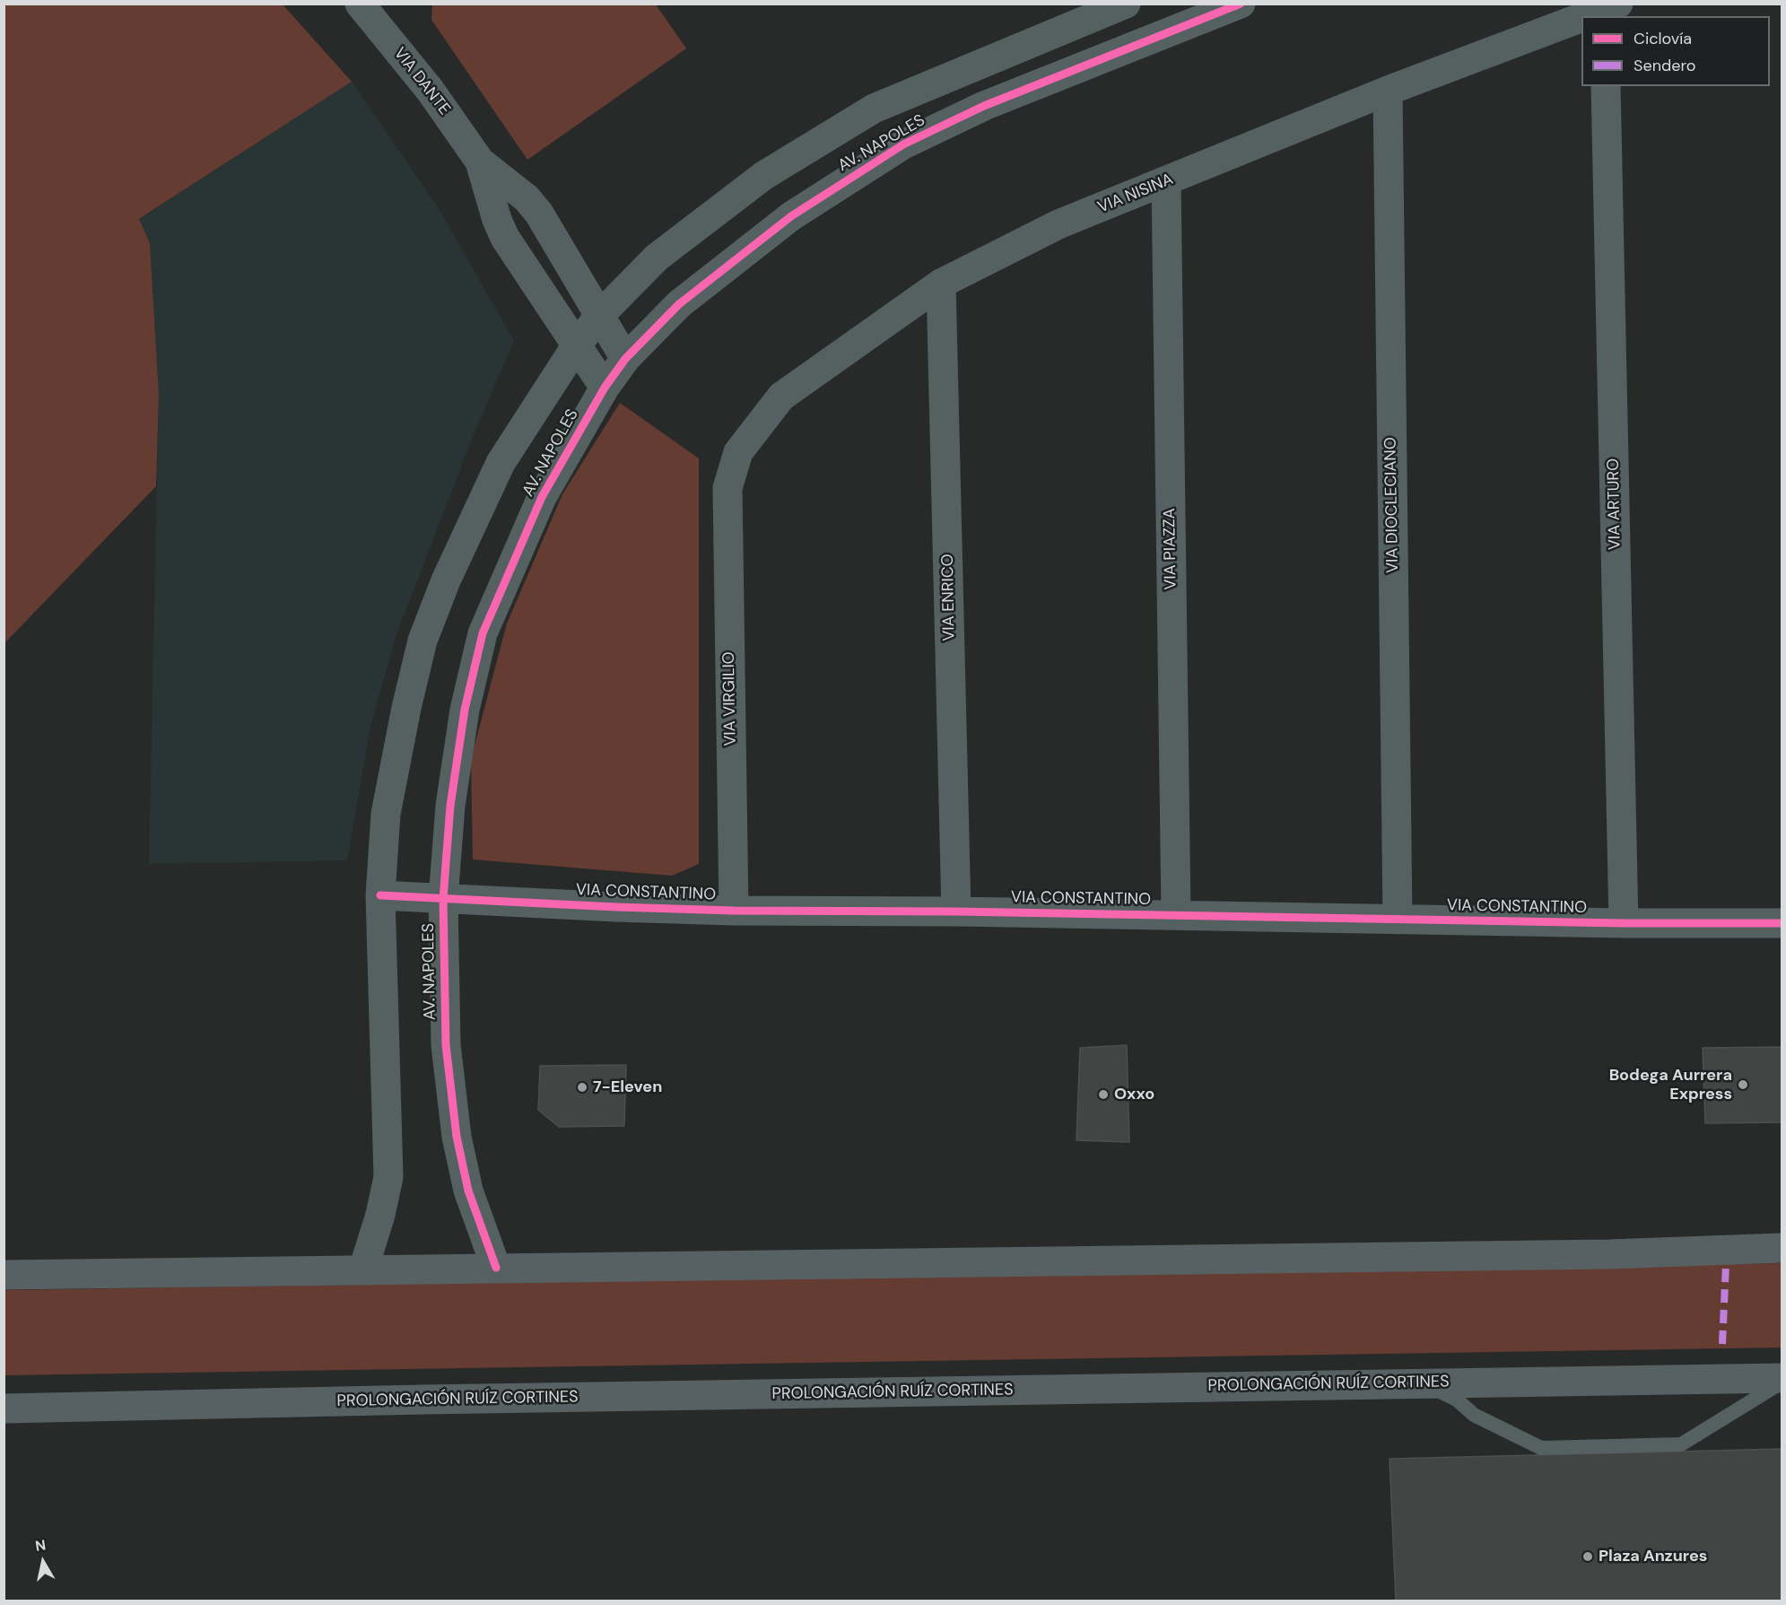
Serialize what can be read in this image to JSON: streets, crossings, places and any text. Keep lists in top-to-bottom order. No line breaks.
{"streets":{"main road":["PROLONGACIÓN RUÍZ CORTINES"],"street":["VIA DANTE","AV. NAPOLES","VIA NISINA","VIA ARTURO","VIA DIOCLECIANO","VIA PIAZZA","VIA ENRICO","VIA VIRGILIO","VIA CONSTANTINO"]},"crossings":[["AV. NAPOLES","VIA CONSTANTINO"],["VIA NISINA","VIA DIOCLECIANO"],["VIA NISINA","VIA PIAZZA"],["VIA NISINA","VIA ENRICO"],["VIA NISINA","VIA VIRGILIO"],["VIA ARTURO","VIA CONSTANTINO"],["VIA DIOCLECIANO","VIA CONSTANTINO"],["VIA PIAZZA","VIA CONSTANTINO"],["VIA ENRICO","VIA CONSTANTINO"],["VIA VIRGILIO","VIA CONSTANTINO"]],"places":["Bodega Aurrera Express","7-Eleven","Oxxo","Plaza Anzures"],"legend":["Ciclovía","Sendero"],"north":"top"}
